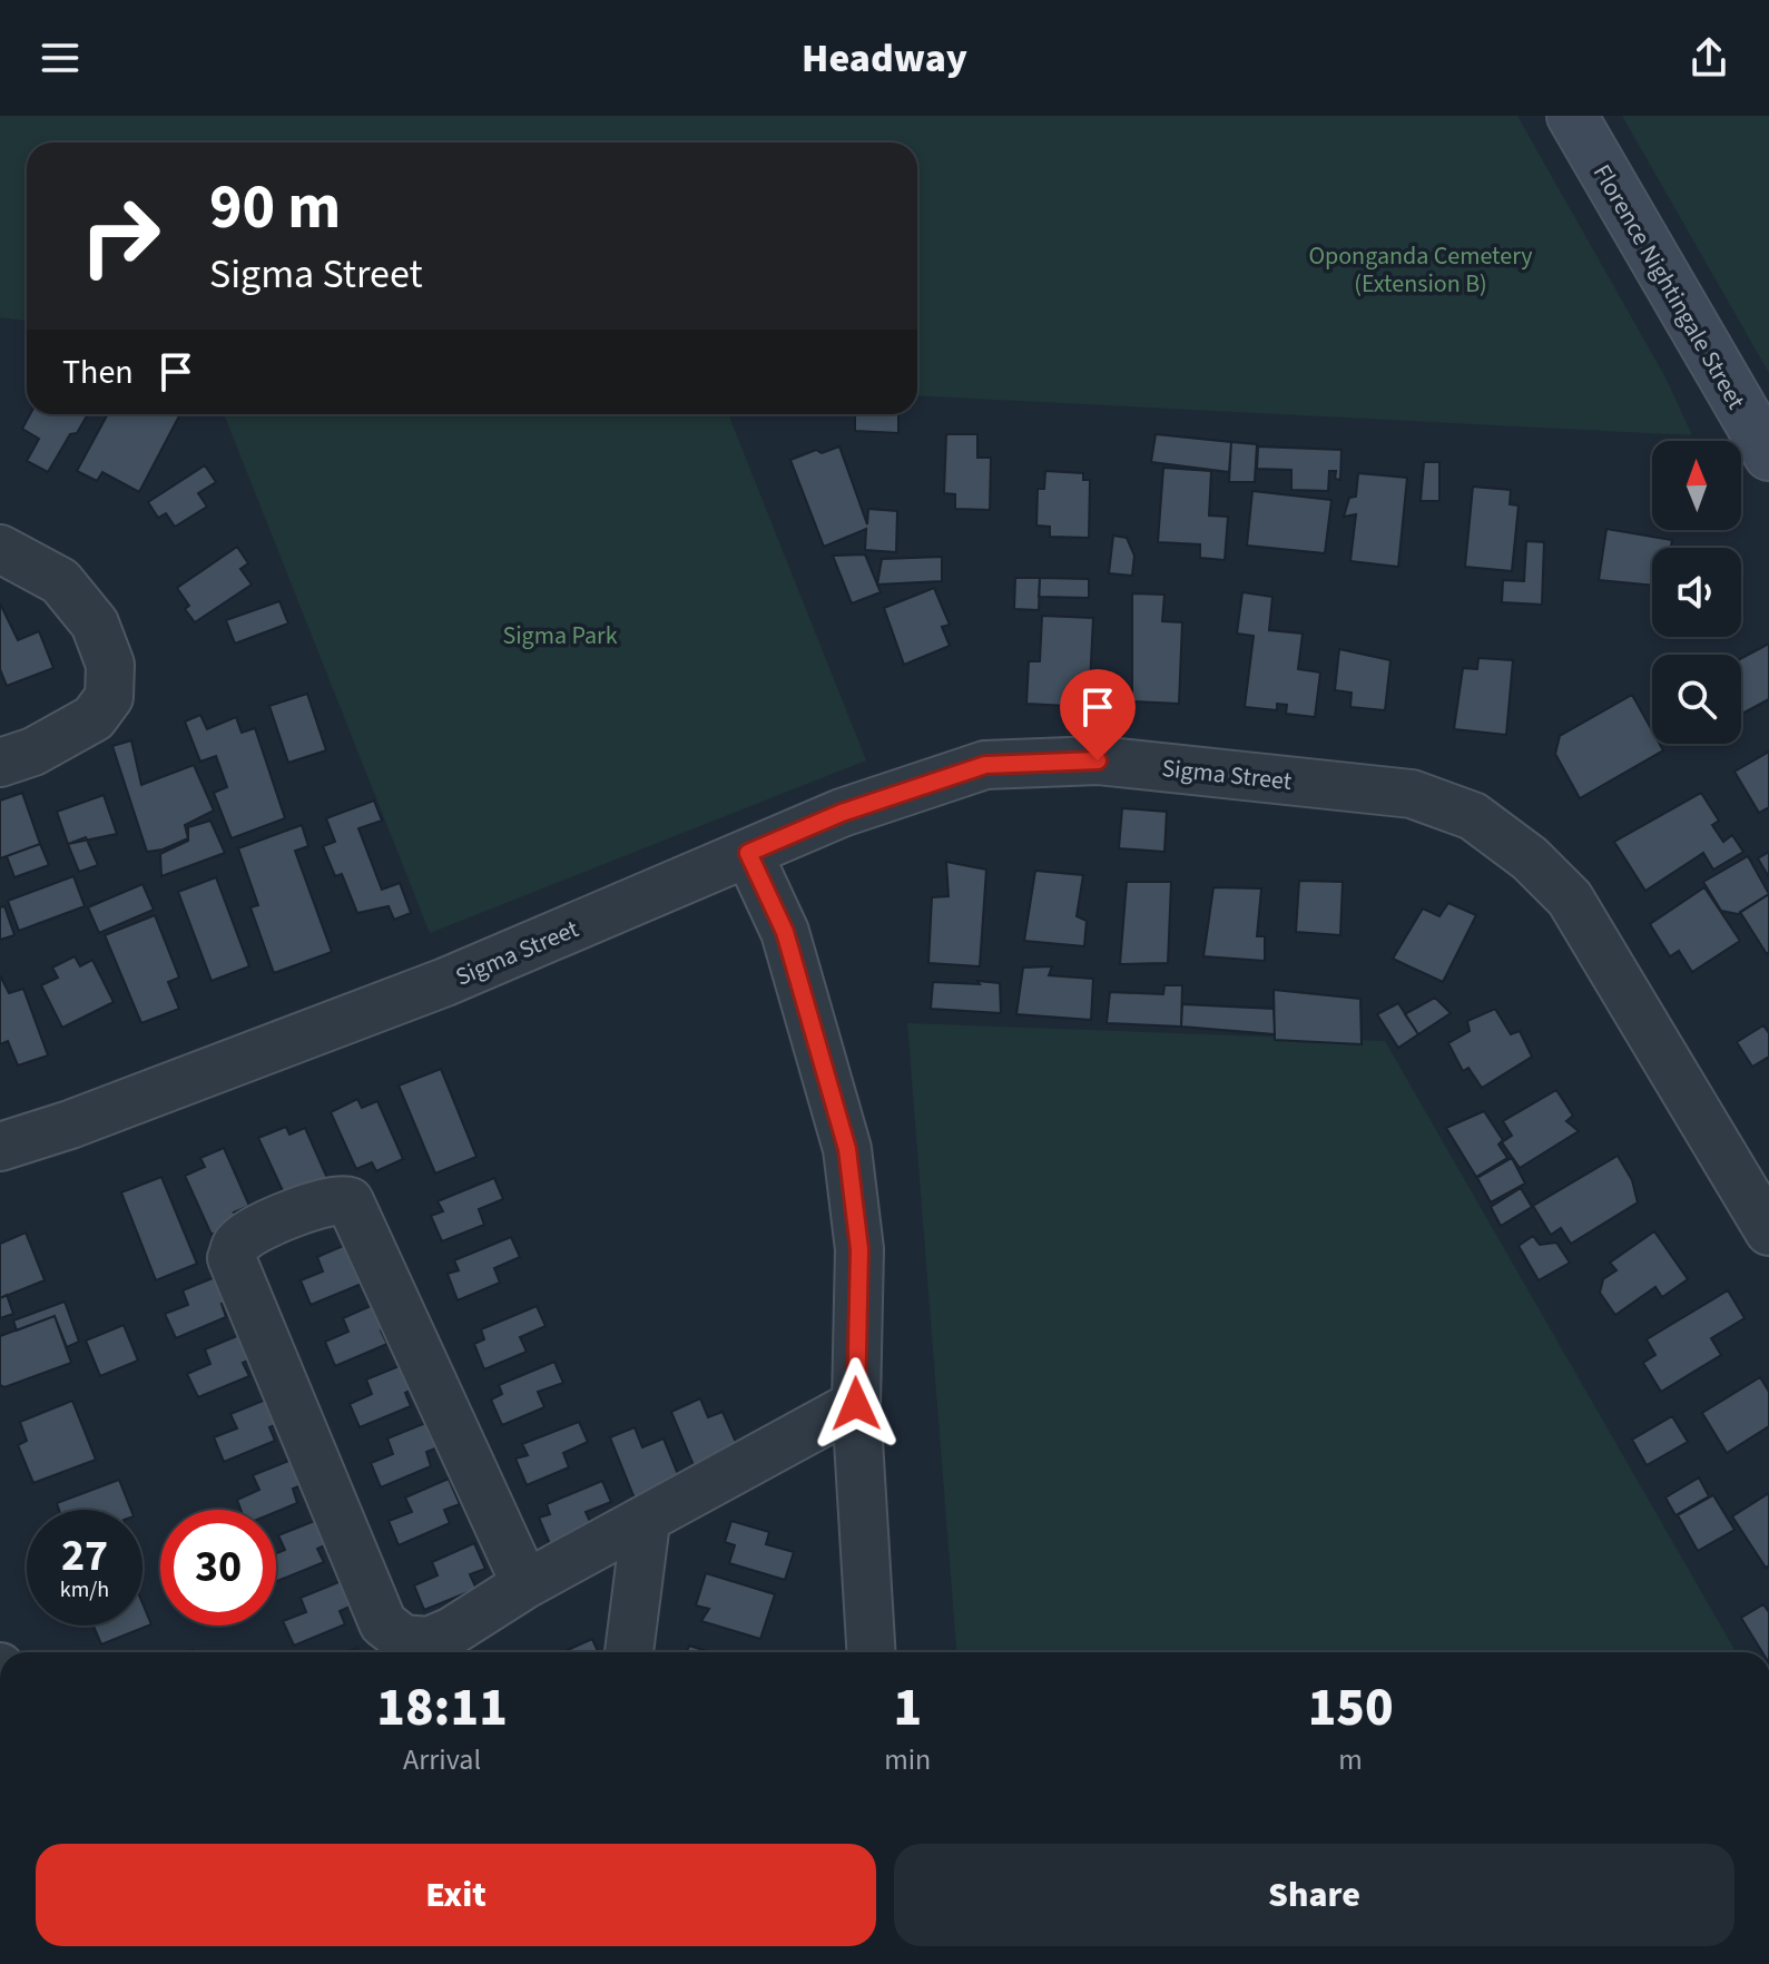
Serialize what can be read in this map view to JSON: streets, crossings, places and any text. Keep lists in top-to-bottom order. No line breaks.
{"streets":{"main road":["Florence Nightingale Street"],"street":["Sigma Street"]},"parks":["Oponganda Cemetery (Extension B)","Sigma Park"],"north":"top","page":{"header":"Headway","turn":["90 m","Sigma Street"],"then":"Then","speed":"27 km/h","limit":"30","eta":["18:11","Arrival","1","min","150","m"],"buttons":["Exit","Share"]}}
